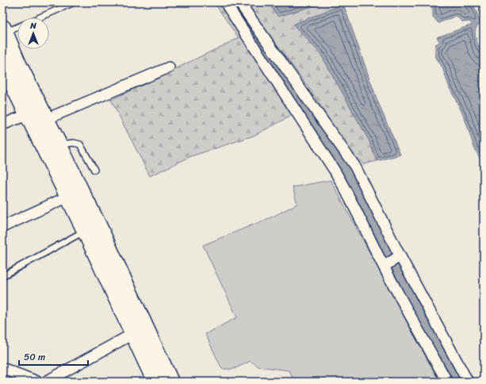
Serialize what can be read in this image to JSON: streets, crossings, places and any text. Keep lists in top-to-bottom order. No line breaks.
{"scale_bar":"50 m","north":"top"}
